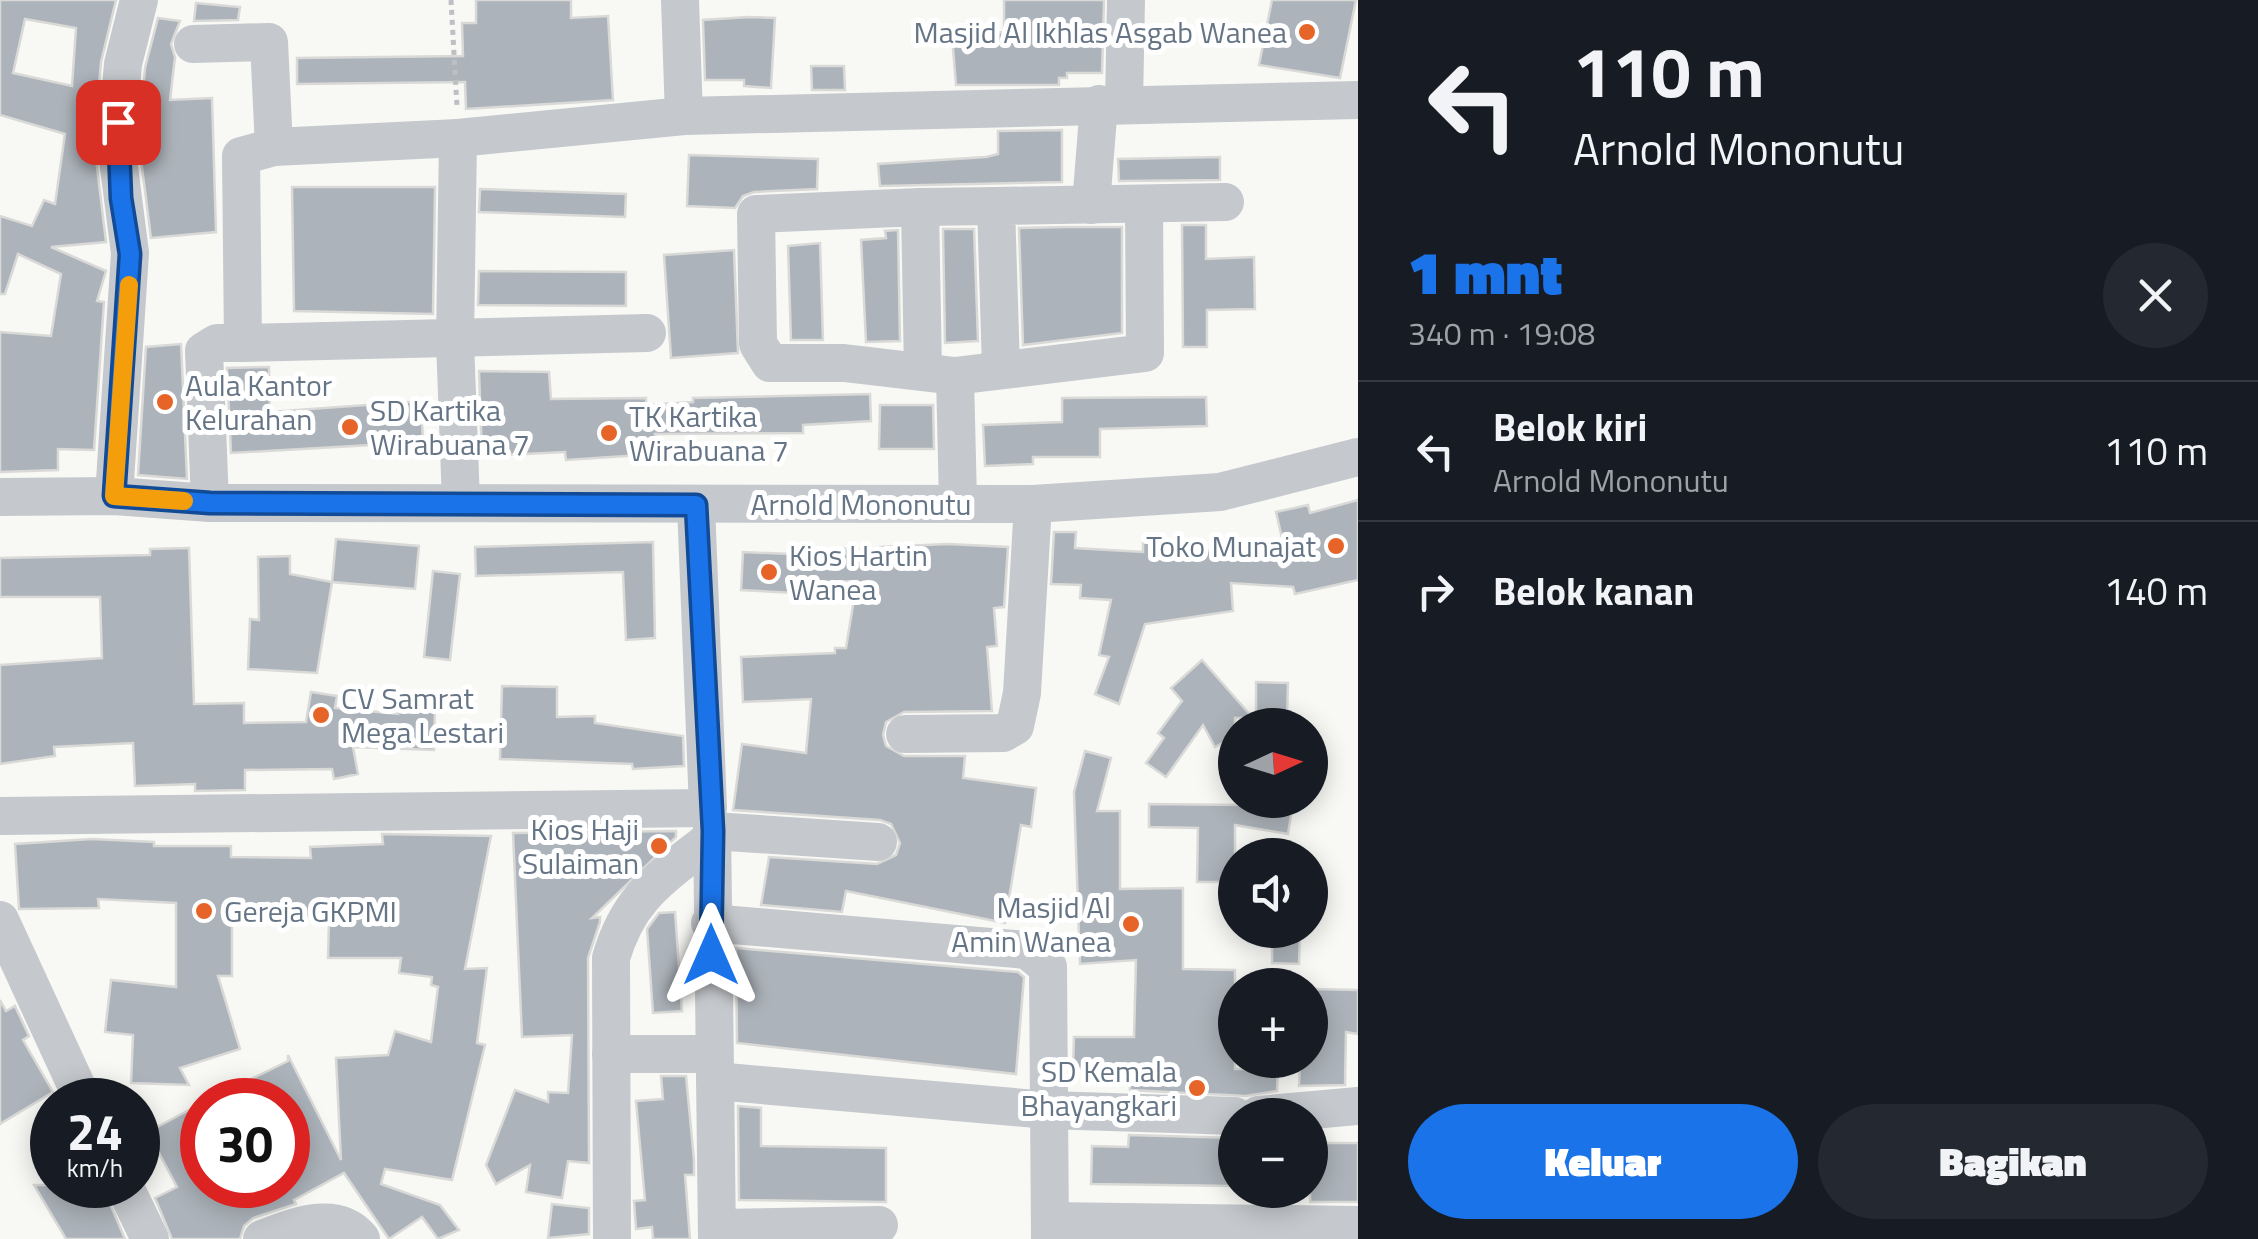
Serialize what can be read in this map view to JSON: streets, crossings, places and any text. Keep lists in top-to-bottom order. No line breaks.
{"streets":{"street":["Arnold Mononutu"]},"places":["Masjid Al Ikhlas Asgab Wanea","Aula Kantor Kelurahan","SD Kartika Wirabuana 7","TK Kartika Wirabuana 7","Toko Munajat","Kios Hartin Wanea","CV Samrat Mega Lestari","Kios Haji Sulaiman","Gereja GKPMI","Masjid Al Amin Wanea","SD Kemala Bhayangkari"],"north":"right","page":{"turn":["110 m","Arnold Mononutu"],"heading":["1 mnt","340 m · 19:08"],"list":[{"name":"Belok kiri","note":"Arnold Mononutu","value":"110 m"},{"name":"Belok kanan","value":"140 m"}],"map_buttons":["+","−"],"speed":"24 km/h","limit":"30","buttons":["Keluar","Bagikan"]}}
